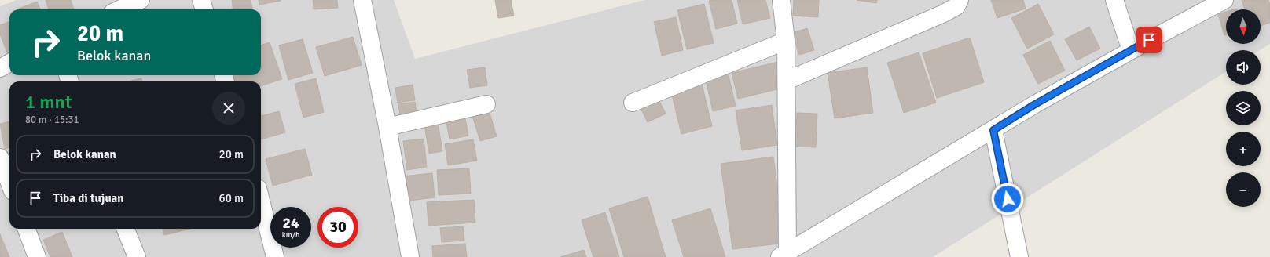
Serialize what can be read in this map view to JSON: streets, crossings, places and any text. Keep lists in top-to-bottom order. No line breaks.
{"north":"bottom","page":{"map_buttons":["+","−"],"turn":["20 m","Belok kanan"],"heading":["1 mnt","80 m · 15:31"],"list":[{"name":"Belok kanan","value":"20 m"},{"name":"Tiba di tujuan","value":"60 m"}],"speed":"24 km/h","limit":"30"}}
